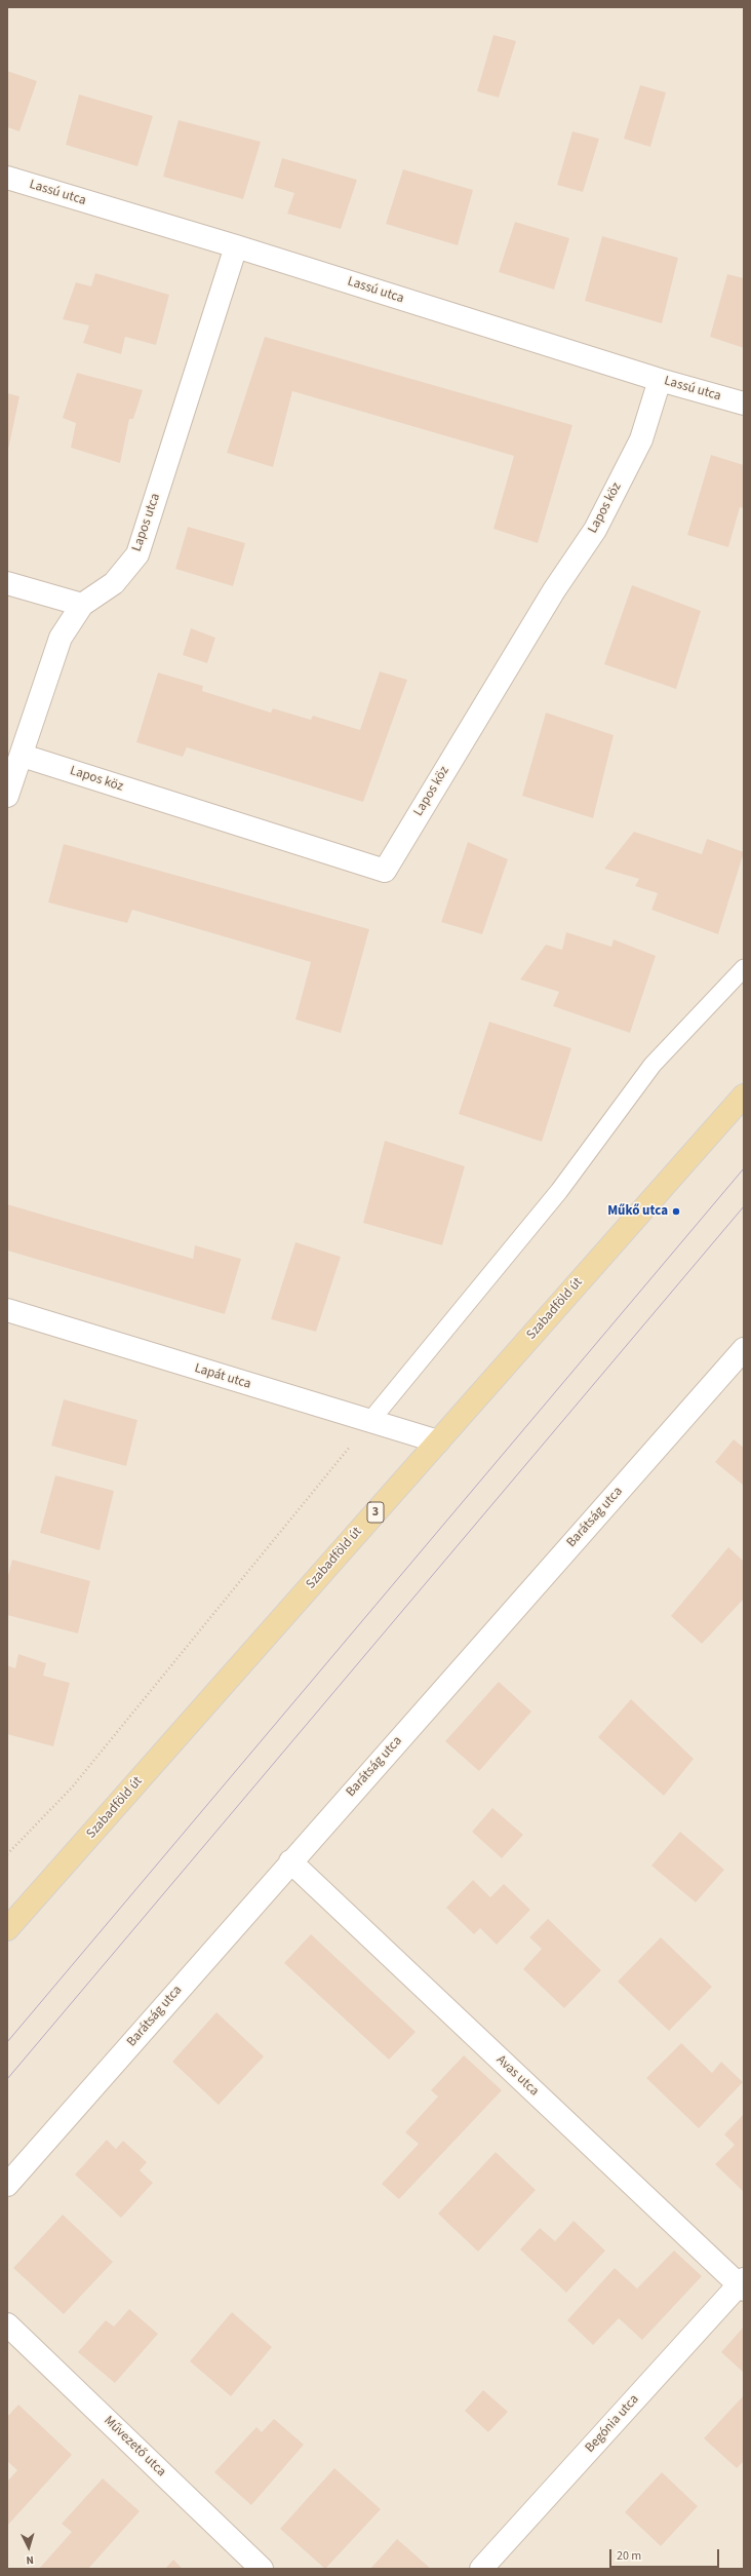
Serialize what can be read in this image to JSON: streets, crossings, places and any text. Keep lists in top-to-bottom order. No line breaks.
{"streets":{"main road":["Szabadföld út","3"],"street":["Lassú utca","Lapos köz","Lapos utca","Lapát utca","Barátság utca","Avas utca","Begónia utca","Művezető utca"]},"crossings":[["Lassú utca","Lapos köz"],["Lassú utca","Lapos utca"],["Lapos köz","Lapos utca"],["Szabadföld út","Lapát utca"],["Barátság utca","Avas utca"],["Avas utca","Begónia utca"]],"places":["Műkő utca"],"scale_bar":"20 m","north":"bottom"}
